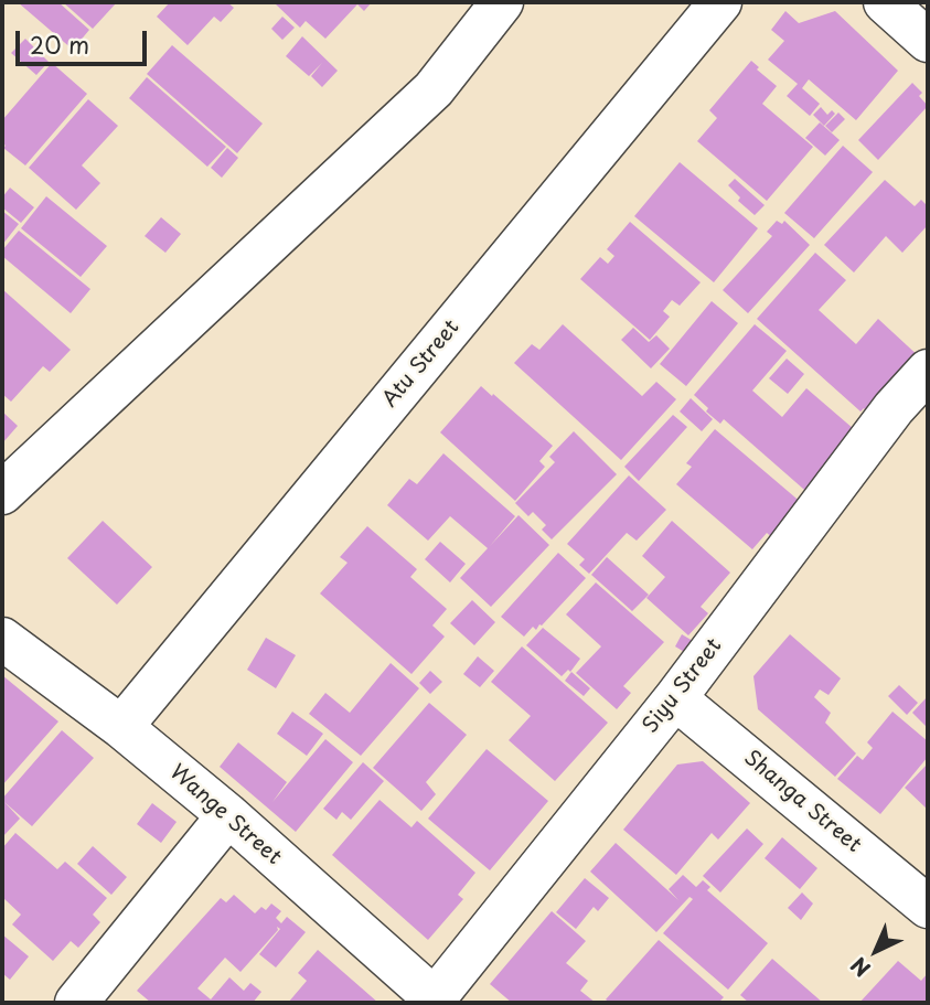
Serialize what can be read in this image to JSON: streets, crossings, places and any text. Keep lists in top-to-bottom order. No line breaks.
{"streets":{"street":["Atu Street","Siyu Street","Shanga Street","Wange Street"]},"crossings":[["Atu Street","Wange Street"],["Siyu Street","Shanga Street"],["Siyu Street","Wange Street"]],"scale_bar":"20 m","north":"bottom left"}
